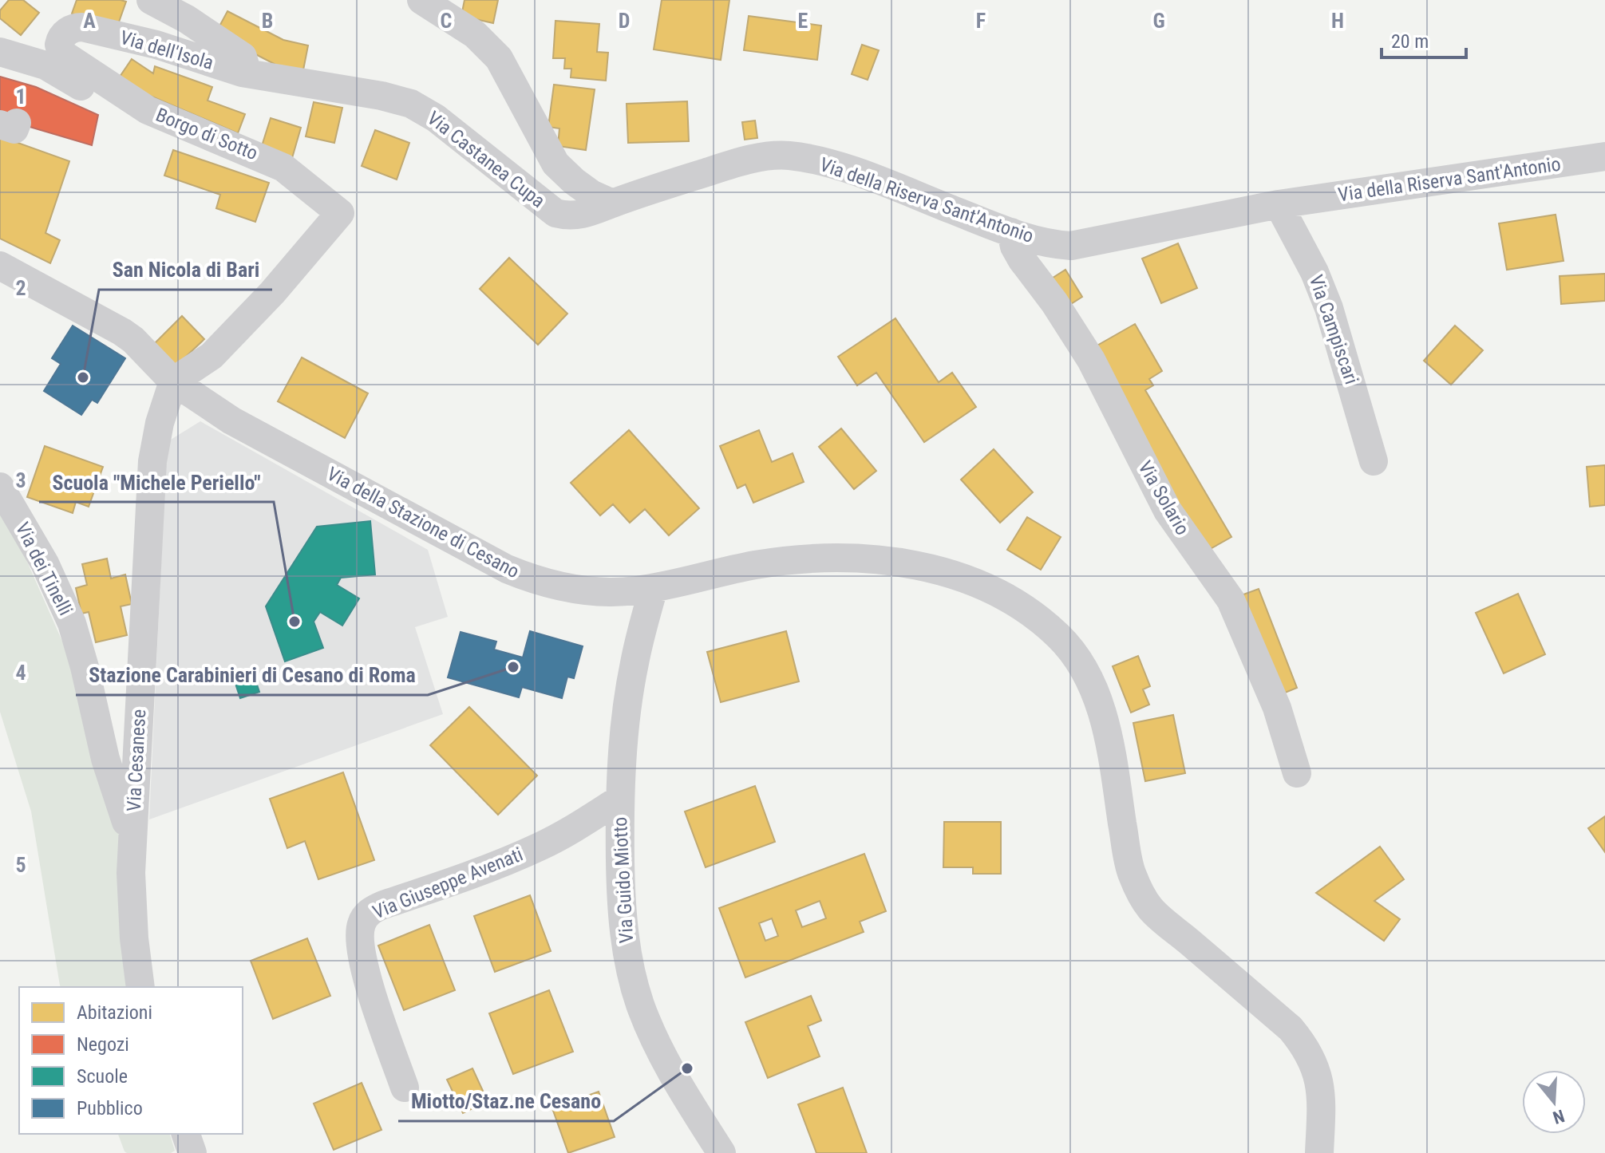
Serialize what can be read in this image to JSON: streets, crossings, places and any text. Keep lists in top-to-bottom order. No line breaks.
{"streets":{"street":["Via dell'Isola","Borgo di Sotto","Via Castanea Cupa","Via della Riserva Sant'Antonio","Via Campiscari","Via Solario","Via della Stazione di Cesano","Via dei Tinelli","Via Cesanese","Via Guido Miotto","Via Giuseppe Avenati"]},"crossings":[["Via dell'Isola","Borgo di Sotto"],["Via dell'Isola","Via Castanea Cupa"],["Borgo di Sotto","Via della Stazione di Cesano"],["Borgo di Sotto","Via Cesanese"],["Via Castanea Cupa","Via della Riserva Sant'Antonio"],["Via della Riserva Sant'Antonio","Via Campiscari"],["Via della Riserva Sant'Antonio","Via Solario"],["Via della Stazione di Cesano","Via Cesanese"],["Via della Stazione di Cesano","Via Guido Miotto"],["Via dei Tinelli","Via Cesanese"],["Via Guido Miotto","Via Giuseppe Avenati"]],"places":["San Nicola di Bari","Scuola \"Michele Periello\"","Stazione Carabinieri di Cesano di Roma","Miotto/Staz.ne Cesano"],"legend":["Abitazioni","Negozi","Scuole","Pubblico"],"scale_bar":"20 m","north":"bottom","grid":{"columns":["A","B","C","D","E","F","G","H"],"rows":["1","2","3","4","5"]}}
